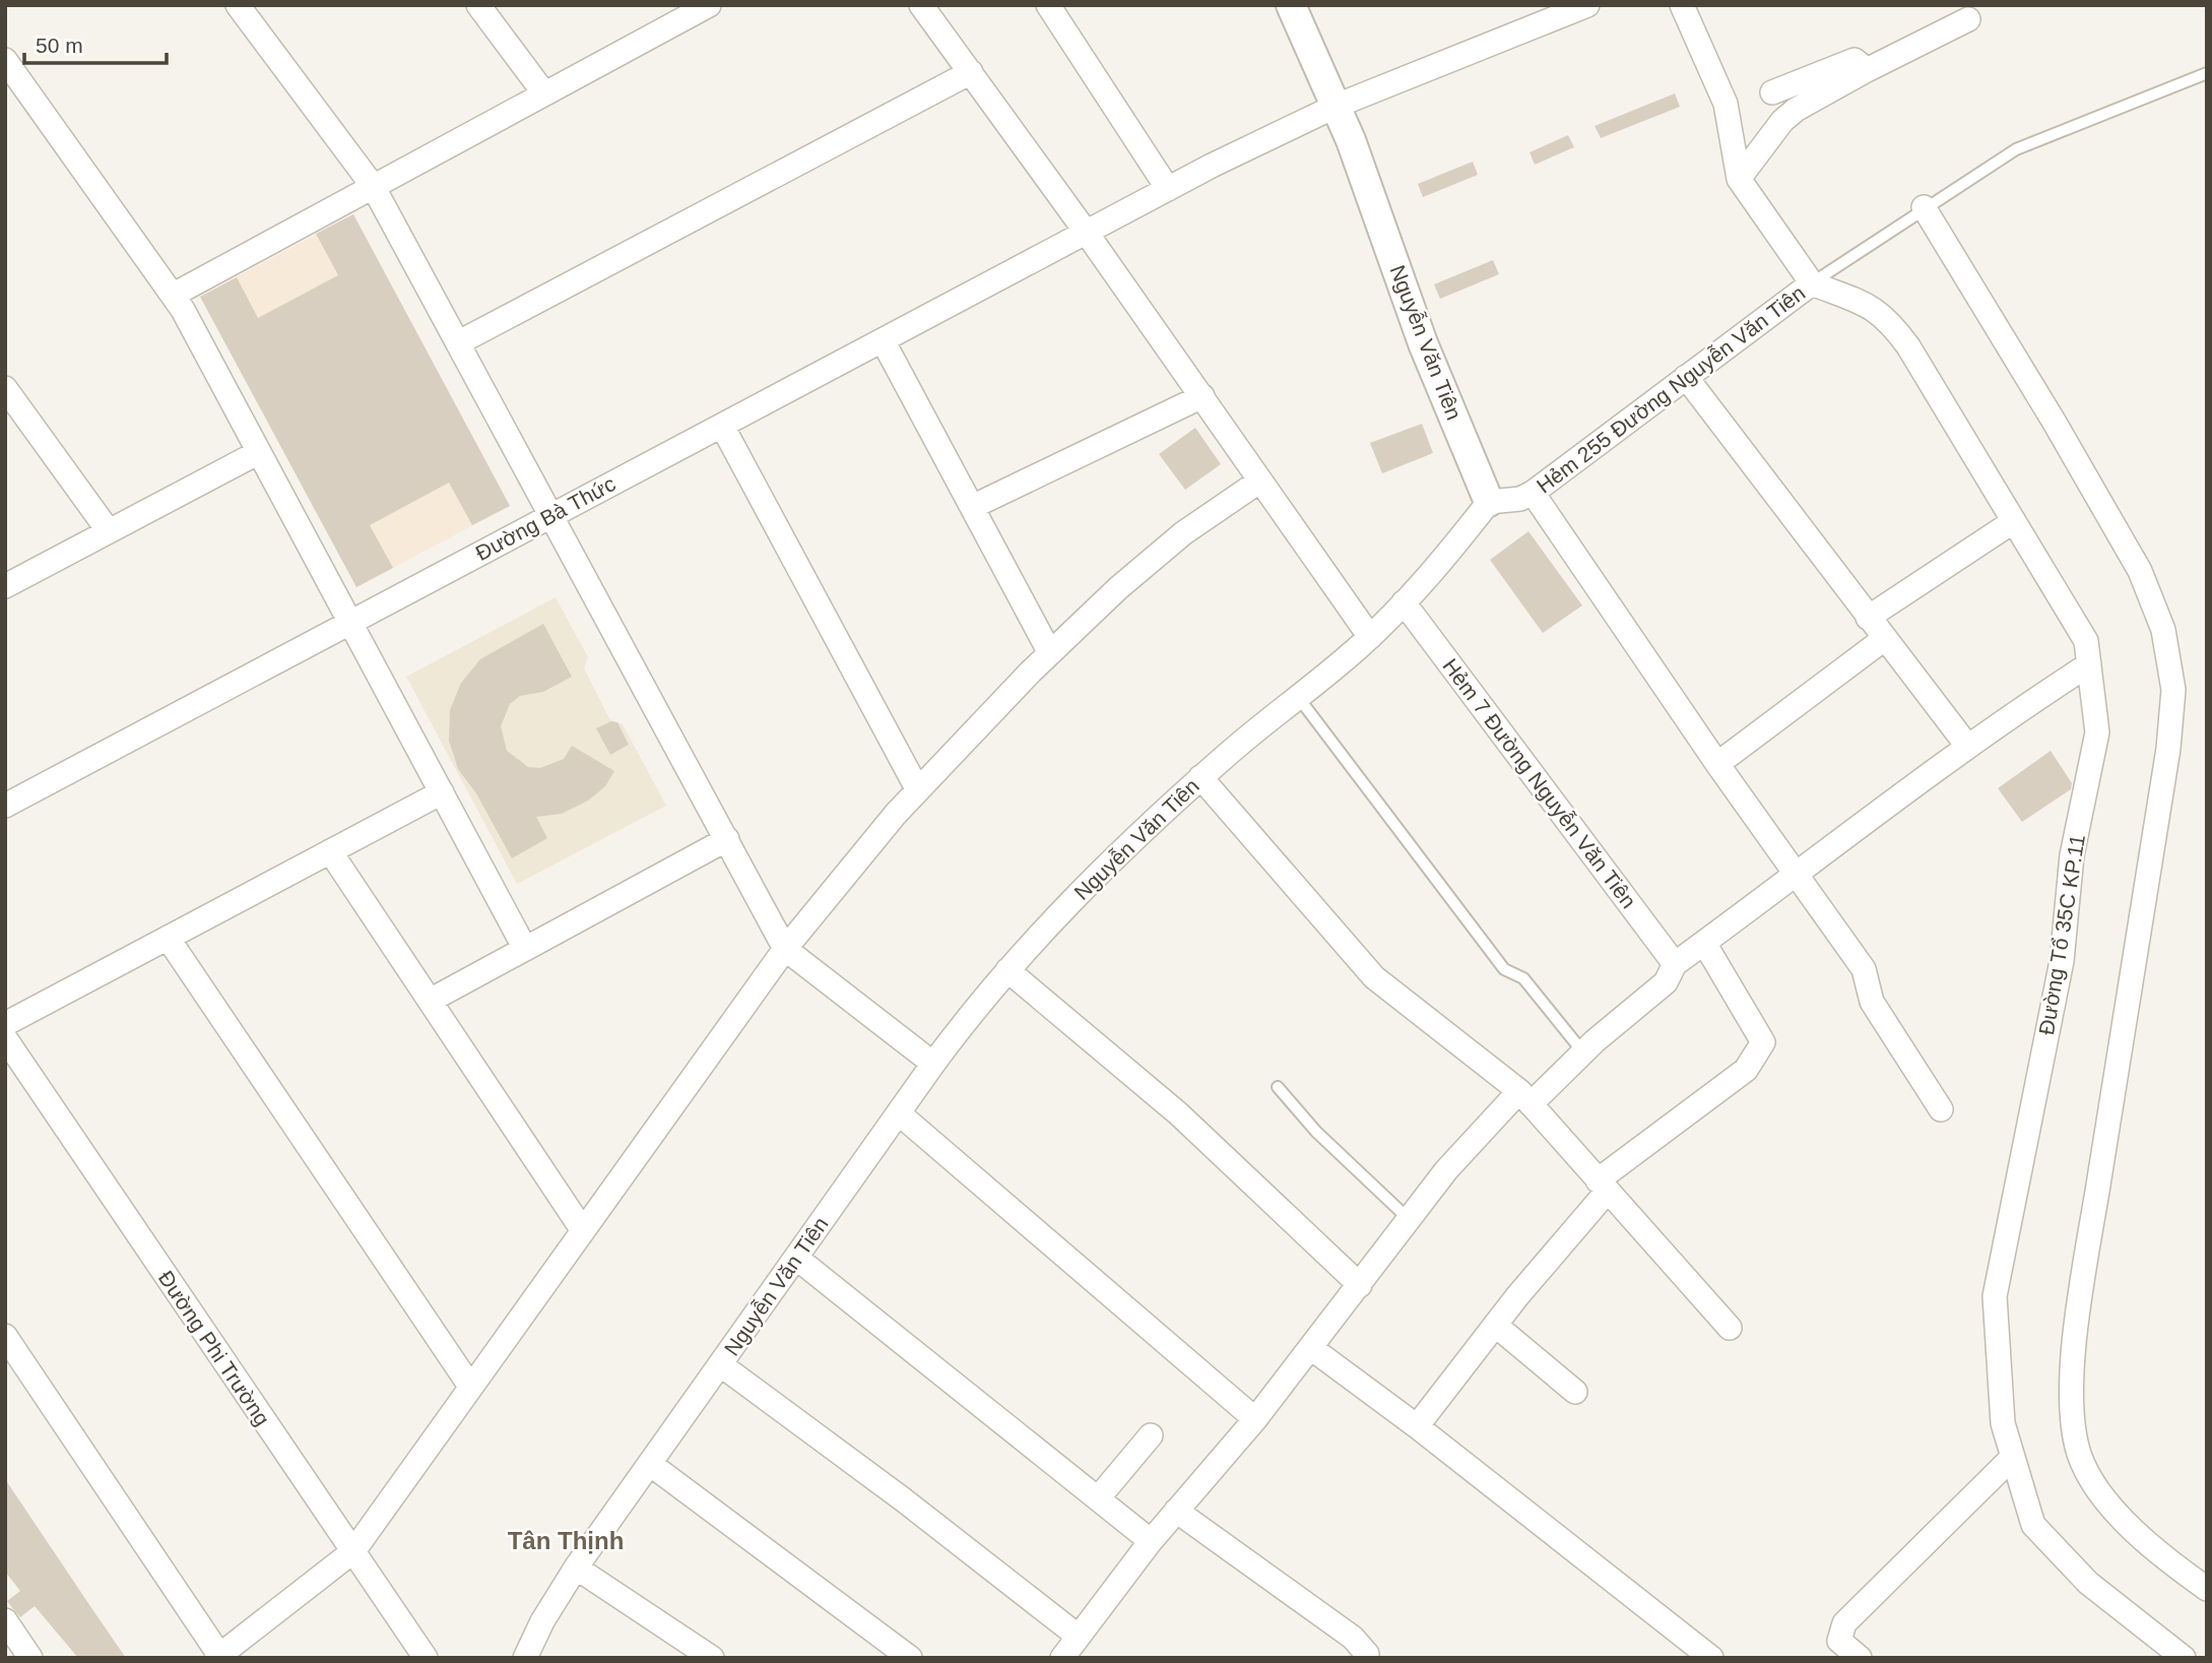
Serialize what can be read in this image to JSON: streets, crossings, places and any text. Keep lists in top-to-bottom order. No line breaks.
{"streets":{"street":["Nguyễn Văn Tiên","Hẻm 255 Đường Nguyễn Văn Tiên","Đường Bà Thức","Hẻm 7 Đường Nguyễn Văn Tiên","Đường Tổ 35C KP.11","Đường Phi Trường"]},"crossings":[["Nguyễn Văn Tiên","Hẻm 255 Đường Nguyễn Văn Tiên"],["Nguyễn Văn Tiên","Đường Bà Thức"],["Nguyễn Văn Tiên","Hẻm 7 Đường Nguyễn Văn Tiên"],["Hẻm 255 Đường Nguyễn Văn Tiên","Đường Tổ 35C KP.11"]],"districts":["Tân Thịnh"],"scale_bar":"50 m"}
